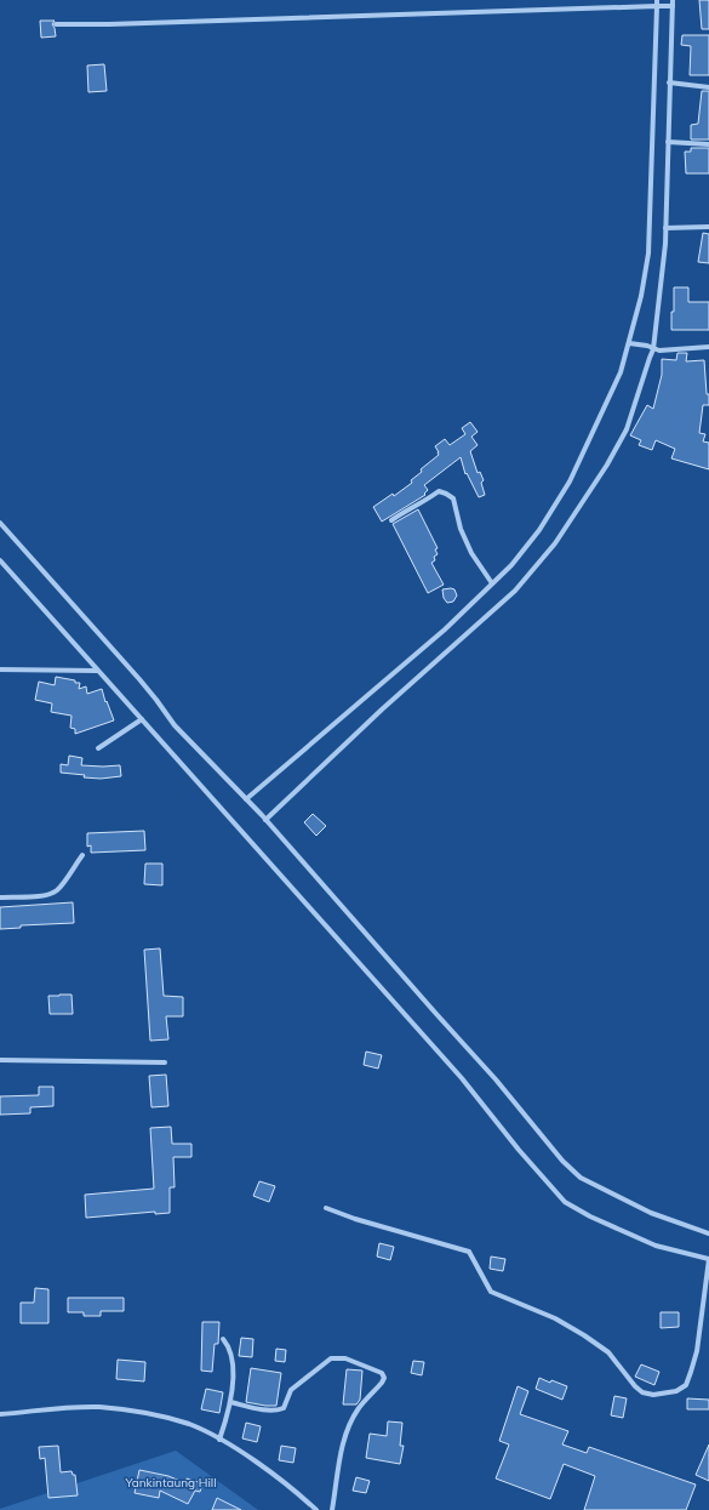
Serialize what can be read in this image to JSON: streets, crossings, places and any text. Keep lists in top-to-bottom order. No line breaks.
{"parks":["Yankintaung Hill"]}
